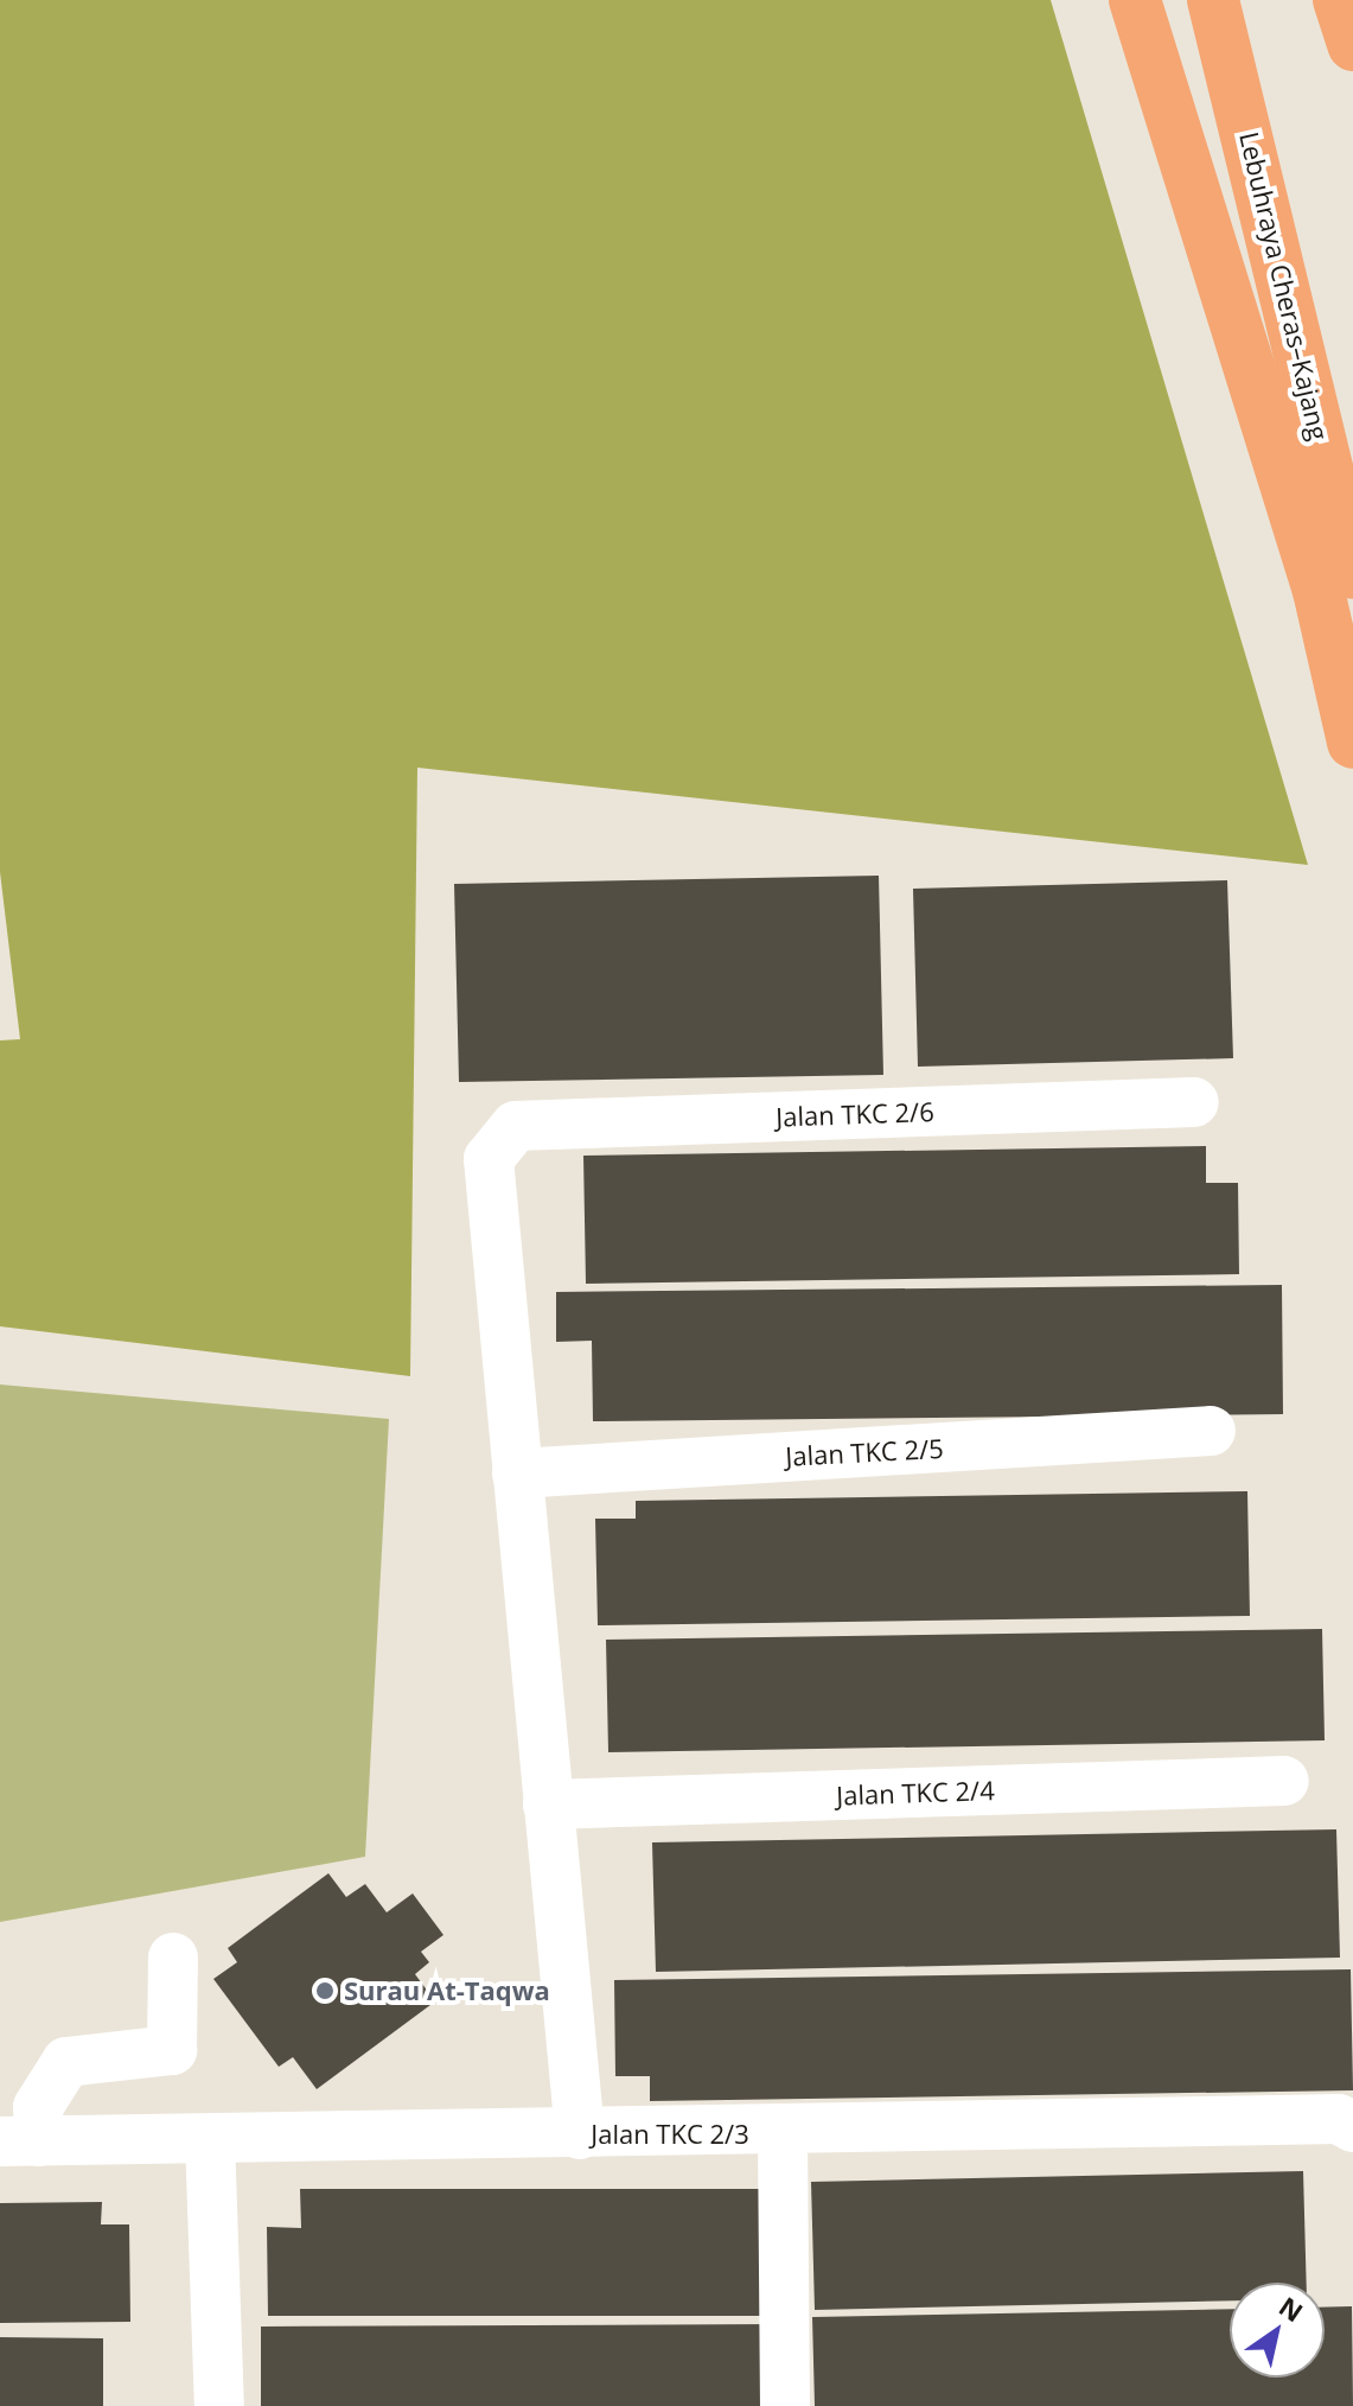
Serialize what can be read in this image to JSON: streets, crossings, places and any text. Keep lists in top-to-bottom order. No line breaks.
{"streets":{"highway":["Lebuhraya Cheras–Kajang"],"street":["Jalan TKC 2/6","Jalan TKC 2/5","Jalan TKC 2/4","Jalan TKC 2/3"]},"crossings":[["Jalan TKC 2/6","Jalan TKC 2/5"]],"places":["Surau At-Taqwa"],"north":"top right"}
